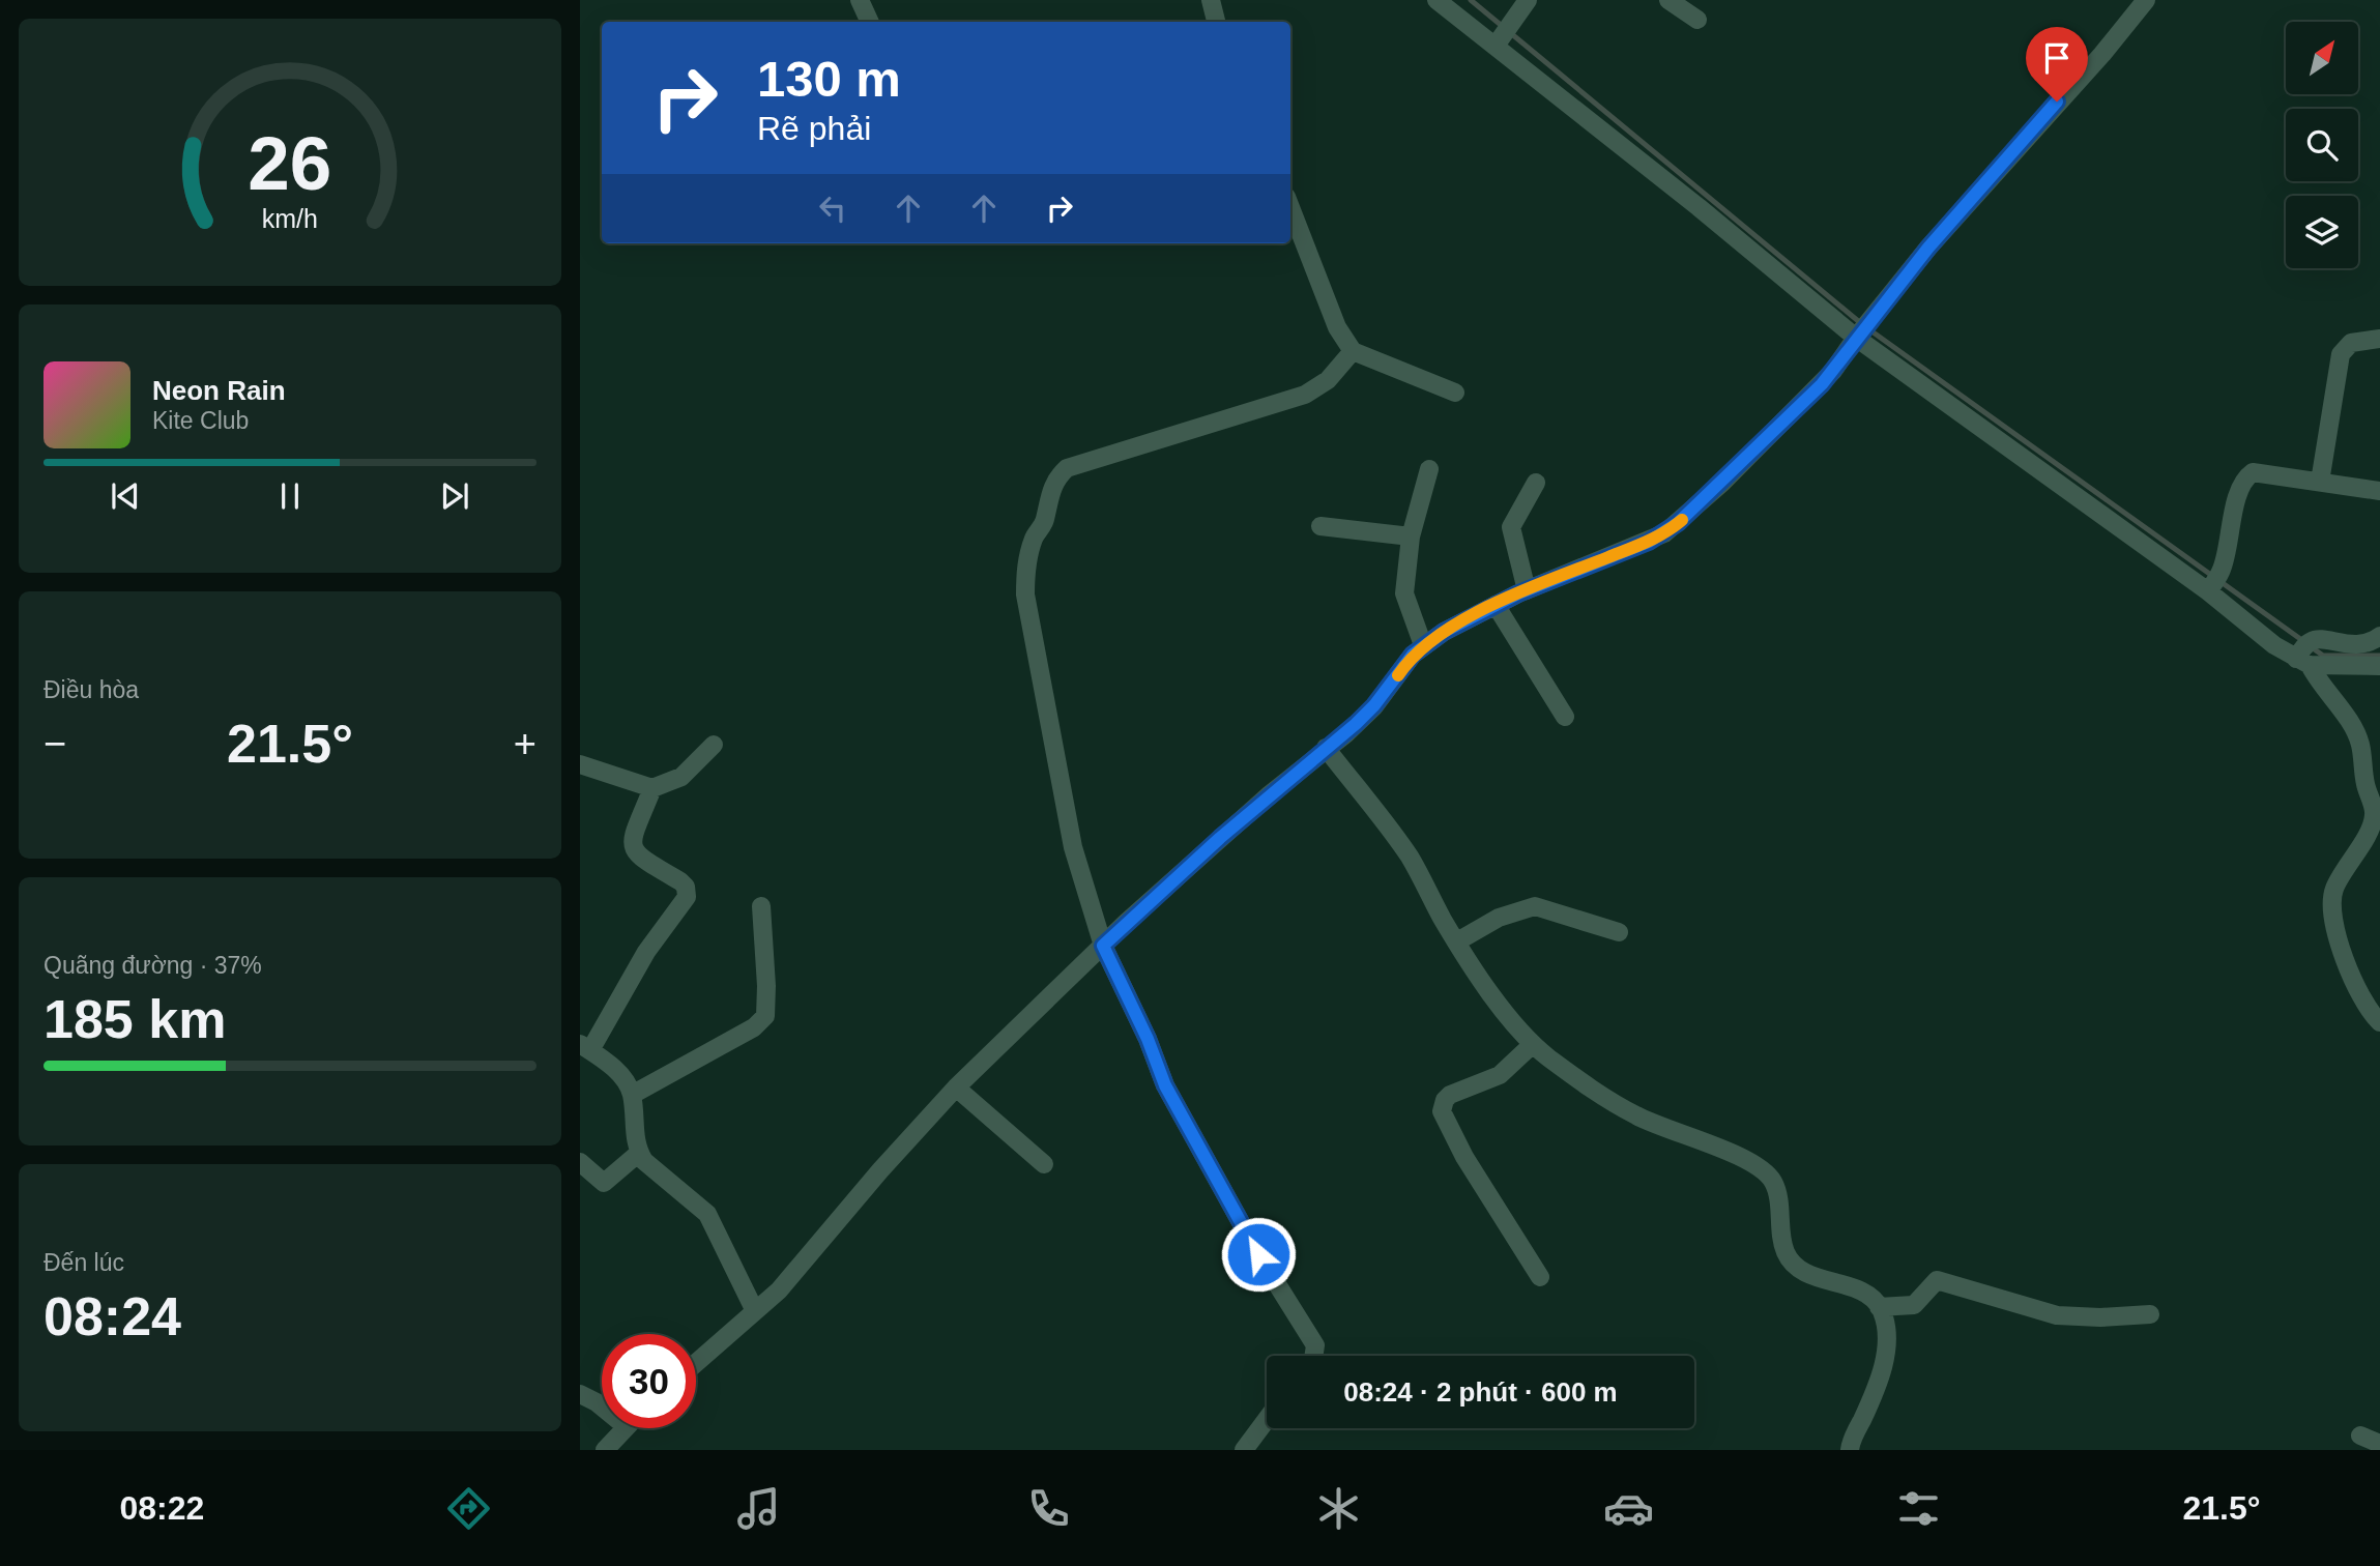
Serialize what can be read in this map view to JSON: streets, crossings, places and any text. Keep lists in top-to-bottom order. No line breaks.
{"north":"top right","page":{"turn":["130 m","Rẽ phải"],"song":["Neon Rain","Kite Club"],"tile":["Điều hòa",["Quãng đường · 37%","185 km"],["Đến lúc","08:24"]],"heat":["−","21.5°","+"],"limit":"30","trip":"08:24 · 2 phút · 600 m","tabs":["08:22","21.5°"],"gauge":["26","km/h"]}}
